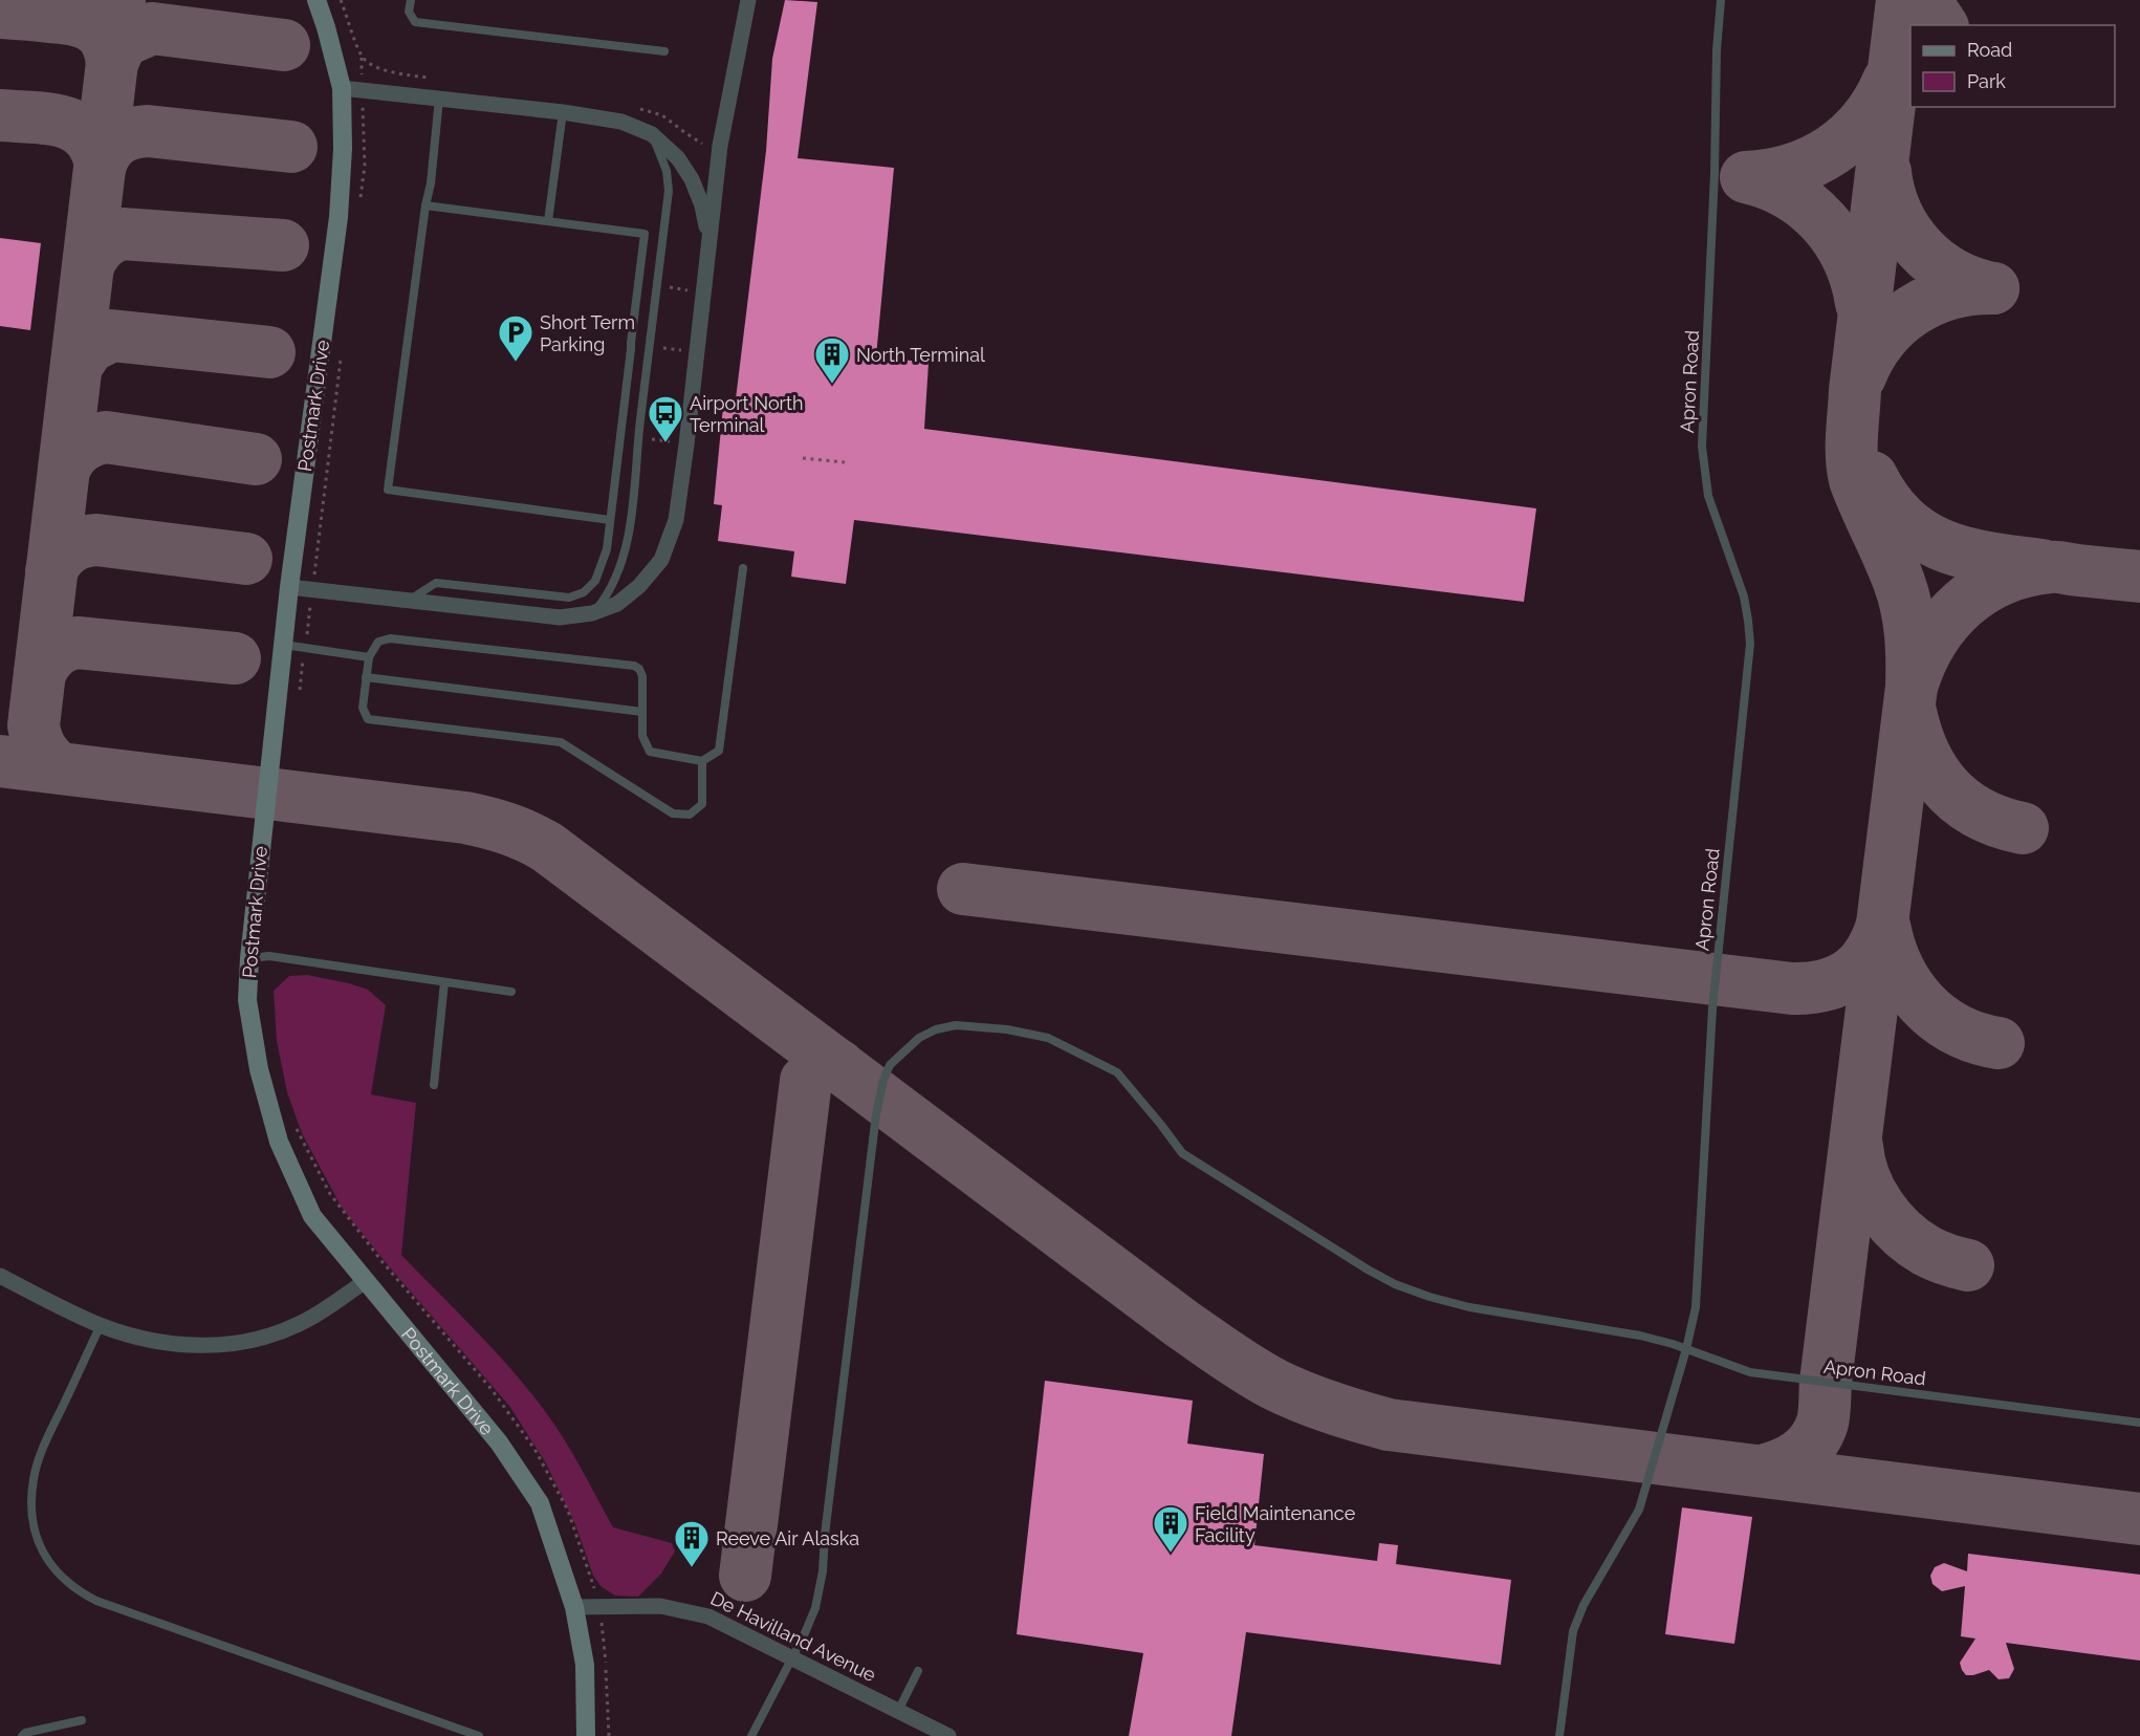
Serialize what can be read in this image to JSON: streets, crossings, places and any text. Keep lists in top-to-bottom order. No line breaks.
{"streets":{"street":["Postmark Drive","De Havilland Avenue"],"lane":["Apron Road"]},"crossings":[["Postmark Drive","De Havilland Avenue"]],"places":{"parking":["Short Term Parking"],"building":["North Terminal","Field Maintenance Facility","Reeve Air Alaska"],"bus stop":["Airport North Terminal"]},"legend":["Road","Park"]}
